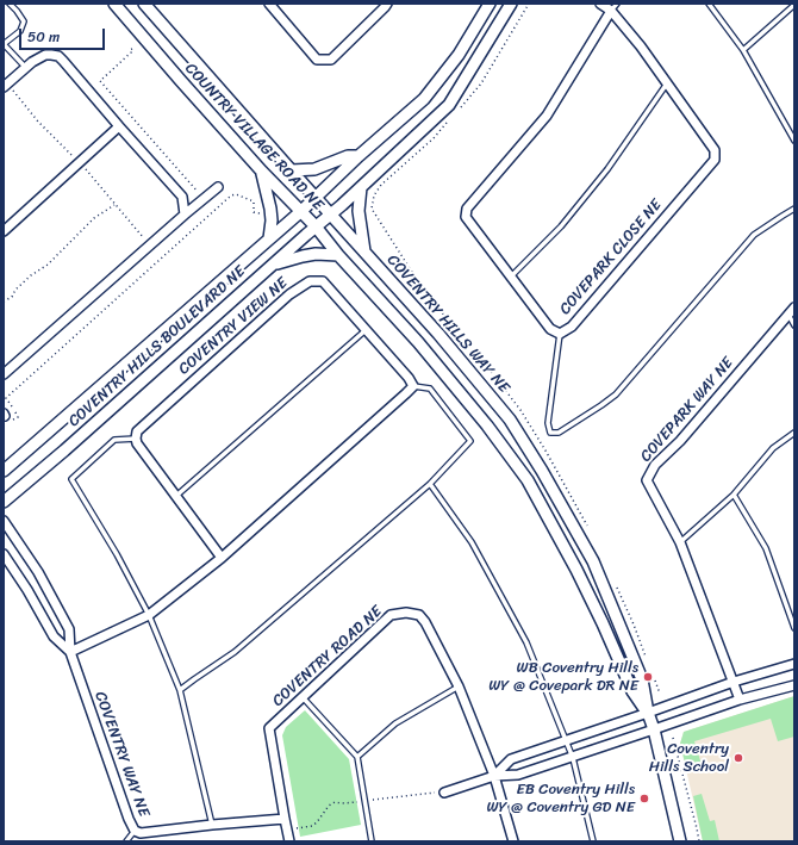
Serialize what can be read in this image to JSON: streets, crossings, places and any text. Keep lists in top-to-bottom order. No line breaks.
{"streets":{"street":["COUNTRY VILLAGE ROAD NE","COVEPARK CLOSE NE","COVENTRY HILLS WAY NE","COVENTRY VIEW NE","COVENTRY HILLS BOULEVARD NE","COVEPARK WAY NE","COVENTRY ROAD NE","COVENTRY WAY NE"]},"crossings":[["COUNTRY VILLAGE ROAD NE","COVENTRY HILLS WAY NE"],["COUNTRY VILLAGE ROAD NE","COVENTRY HILLS BOULEVARD NE"],["COVENTRY HILLS WAY NE","COVENTRY HILLS BOULEVARD NE"],["COVENTRY ROAD NE","COVENTRY WAY NE"]],"places":["WB Coventry Hills WY @ Covepark DR NE","Coventry Hills School","EB Coventry Hills WY @ Coventry GD NE"],"scale_bar":"50 m"}
